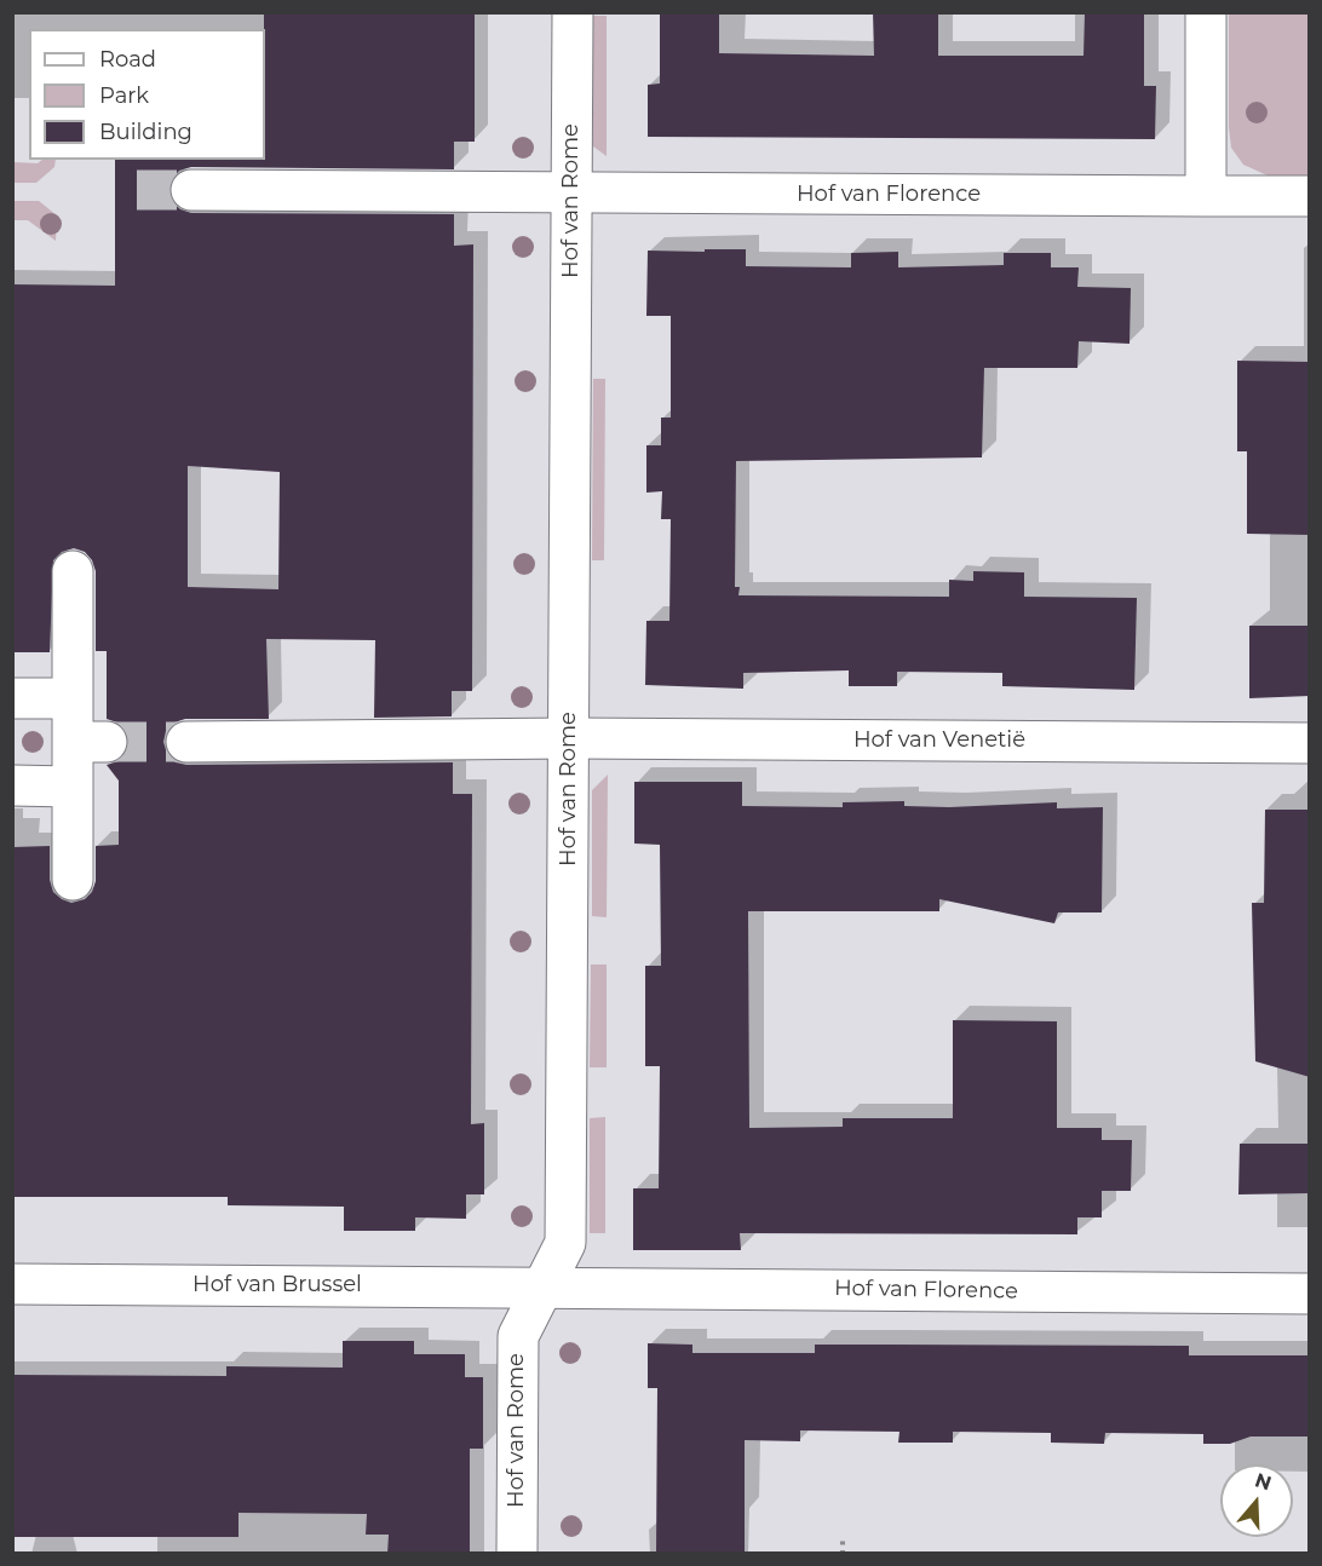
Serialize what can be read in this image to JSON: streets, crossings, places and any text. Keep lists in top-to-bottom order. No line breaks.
{"streets":{"street":["Hof van Florence","Hof van Rome","Hof van Venetië","Hof van Brussel"]},"crossings":[["Hof van Florence","Hof van Rome"],["Hof van Florence","Hof van Brussel"],["Hof van Rome","Hof van Venetië"],["Hof van Rome","Hof van Brussel"]],"legend":["Road","Park","Building"],"north":"top"}
